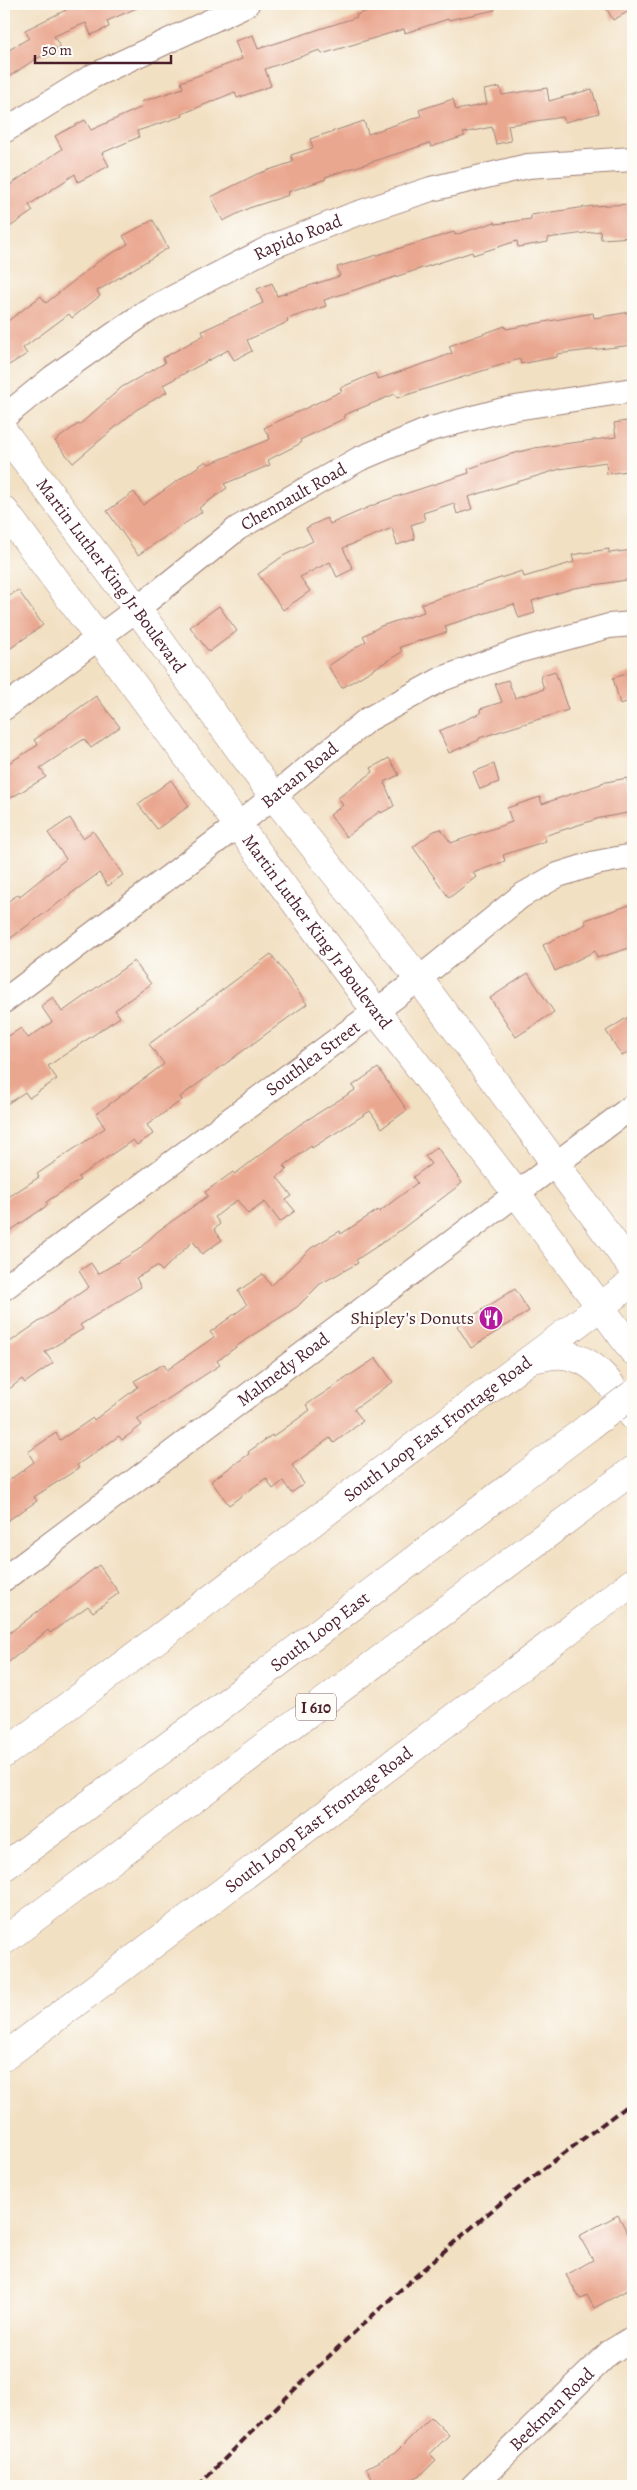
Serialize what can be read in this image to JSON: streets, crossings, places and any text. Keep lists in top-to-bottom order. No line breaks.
{"streets":{"main road":["Martin Luther King Jr Boulevard","South Loop East Frontage Road","South Loop East","I 610"],"street":["Rapido Road","Chennault Road","Bataan Road","Southlea Street","Malmedy Road","Beekman Road"]},"crossings":[["Chennault Road","Martin Luther King Jr Boulevard"],["Martin Luther King Jr Boulevard","Bataan Road"],["Martin Luther King Jr Boulevard","Southlea Street"],["Martin Luther King Jr Boulevard","Malmedy Road"],["Martin Luther King Jr Boulevard","South Loop East Frontage Road"]],"places":{"restaurant":["Shipley's Donuts"]},"scale_bar":"50 m"}
